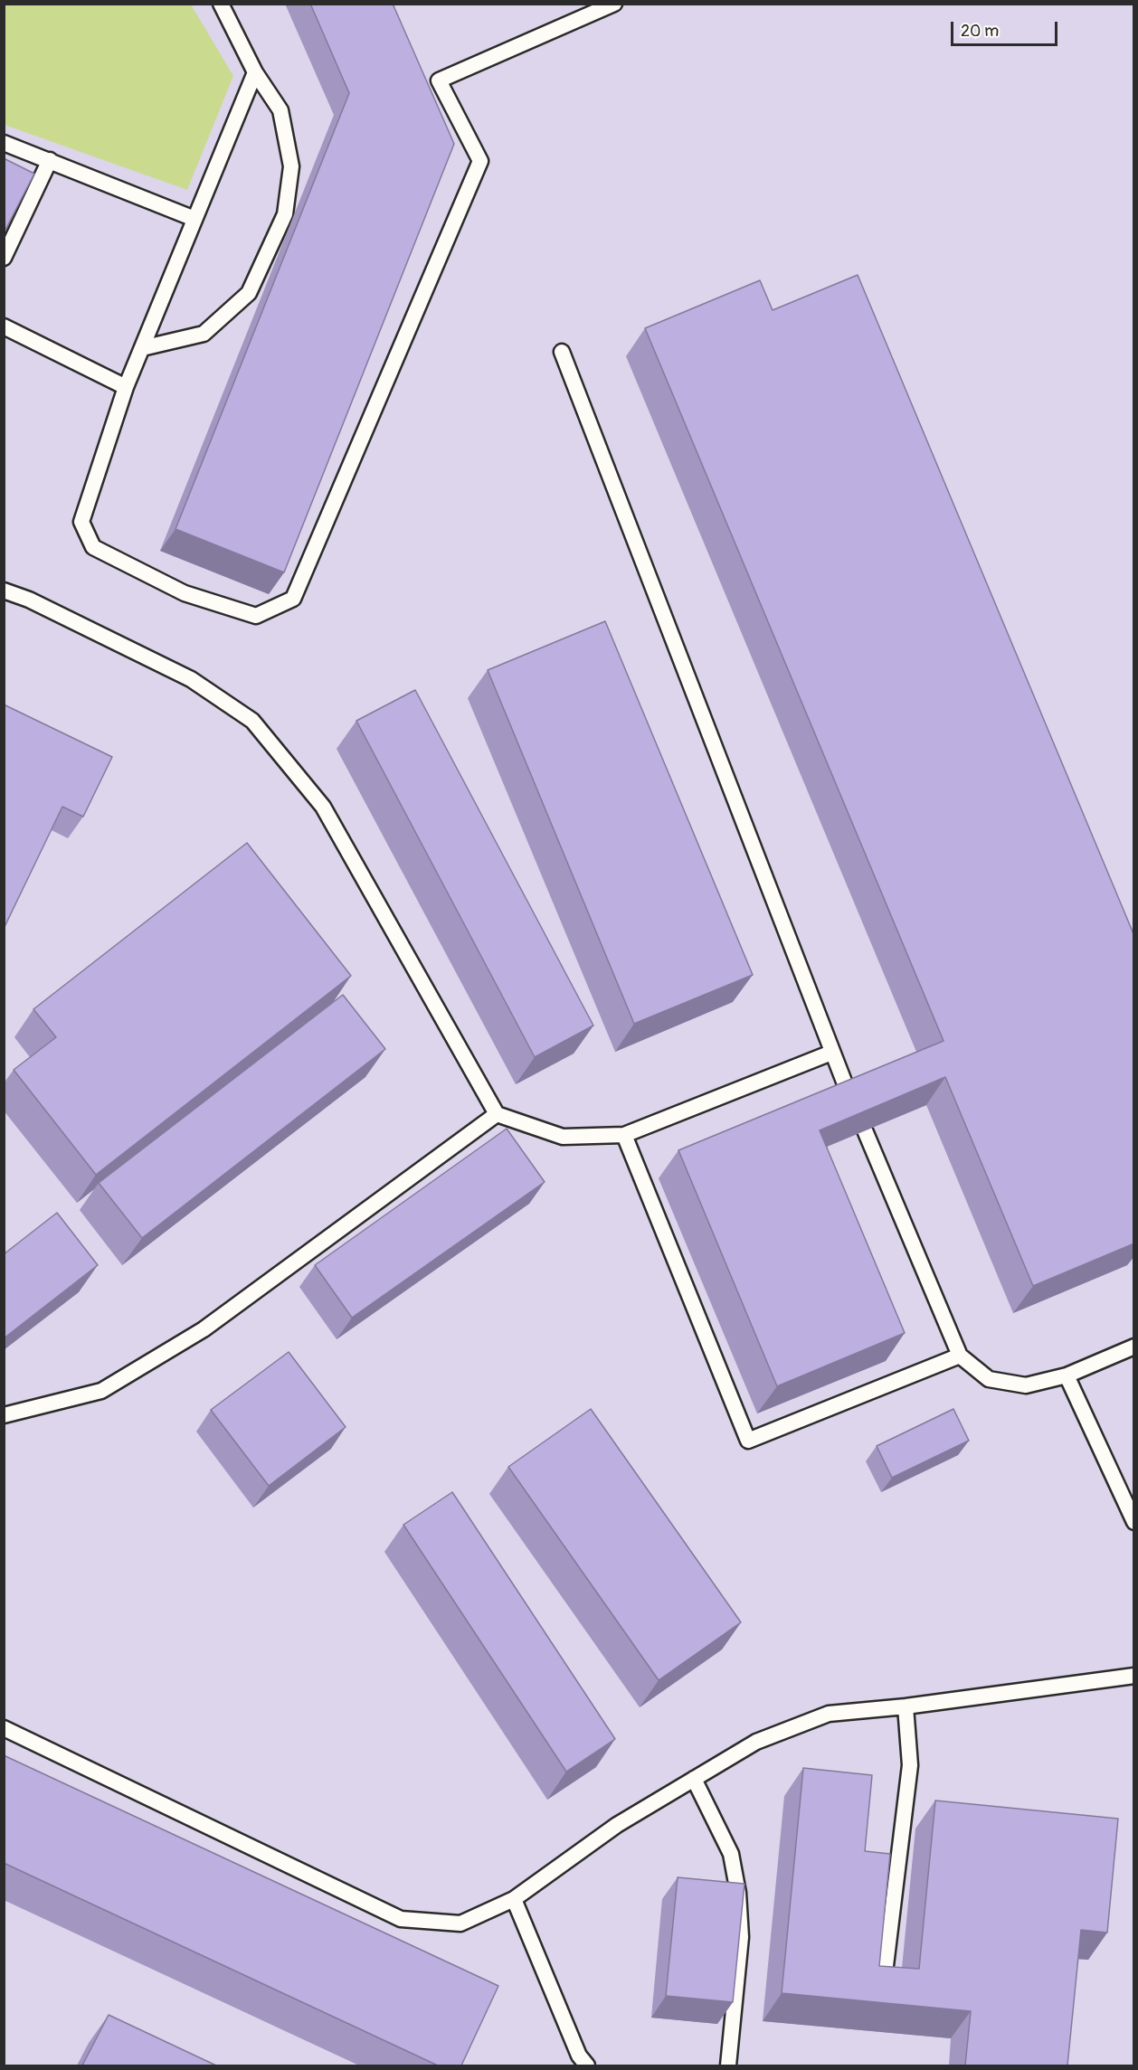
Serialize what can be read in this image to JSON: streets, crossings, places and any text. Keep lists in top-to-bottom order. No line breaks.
{"scale_bar":"20 m"}
